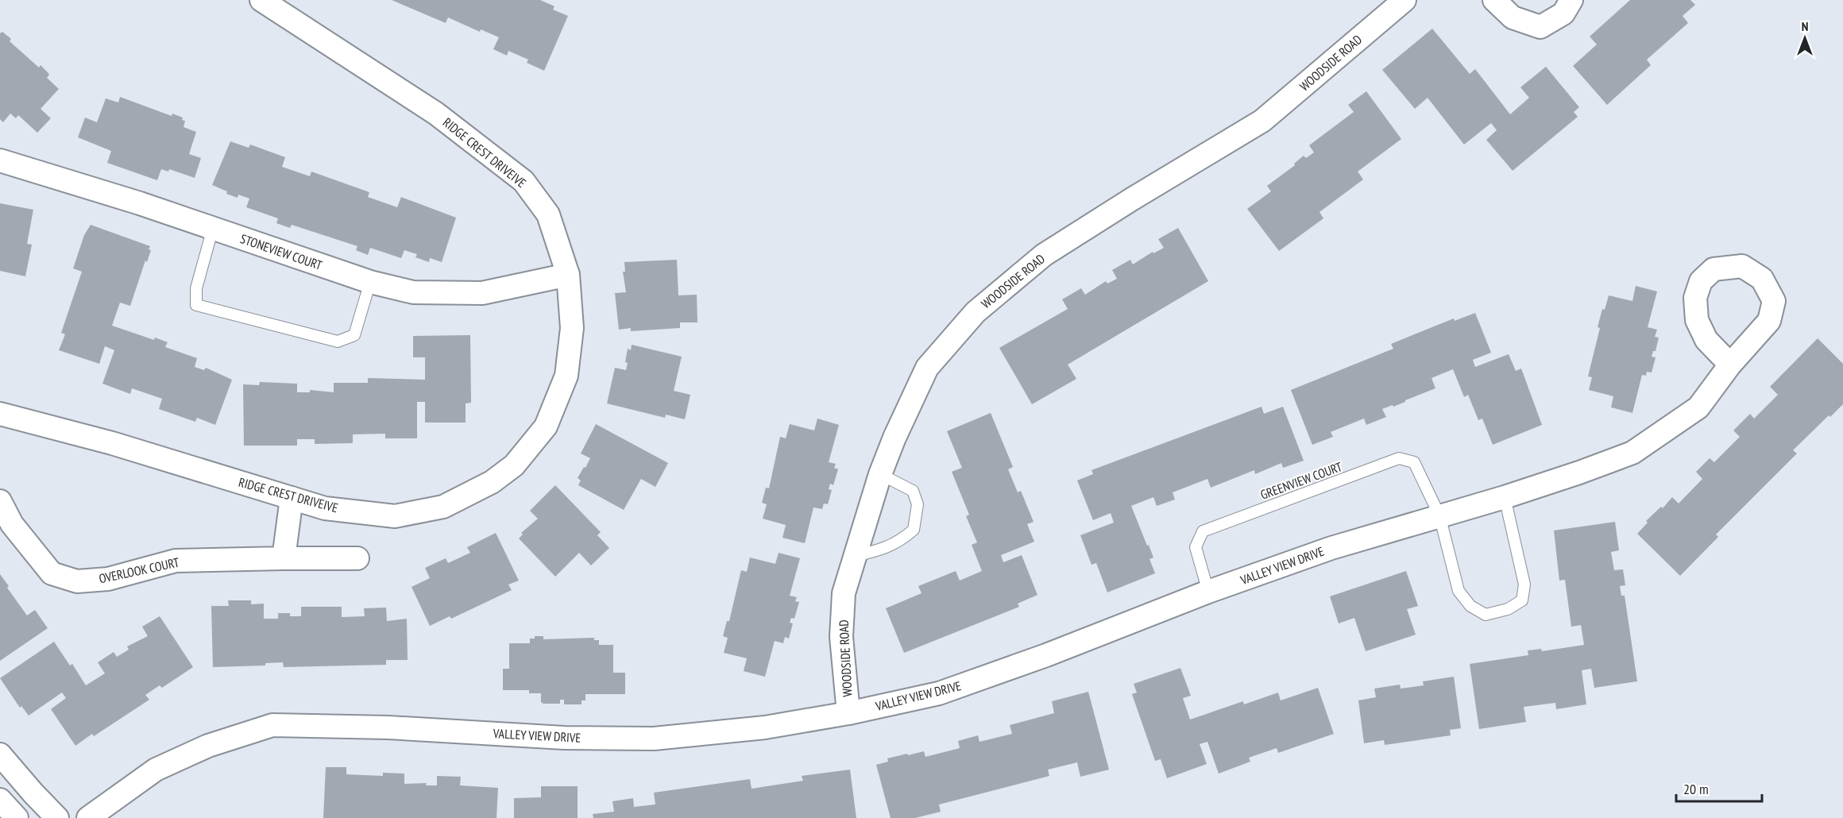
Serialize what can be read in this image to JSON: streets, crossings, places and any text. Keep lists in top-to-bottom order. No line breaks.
{"streets":{"street":["WOODSIDE ROAD","RIDGE CREST DRIVEIVE","STONEVIEW COURT","VALLEY VIEW DRIVE","OVERLOOK COURT"],"lane":["GREENVIEW COURT"]},"crossings":[["WOODSIDE ROAD","VALLEY VIEW DRIVE"],["RIDGE CREST DRIVEIVE","STONEVIEW COURT"],["GREENVIEW COURT","VALLEY VIEW DRIVE"]],"scale_bar":"20 m","north":"top"}
